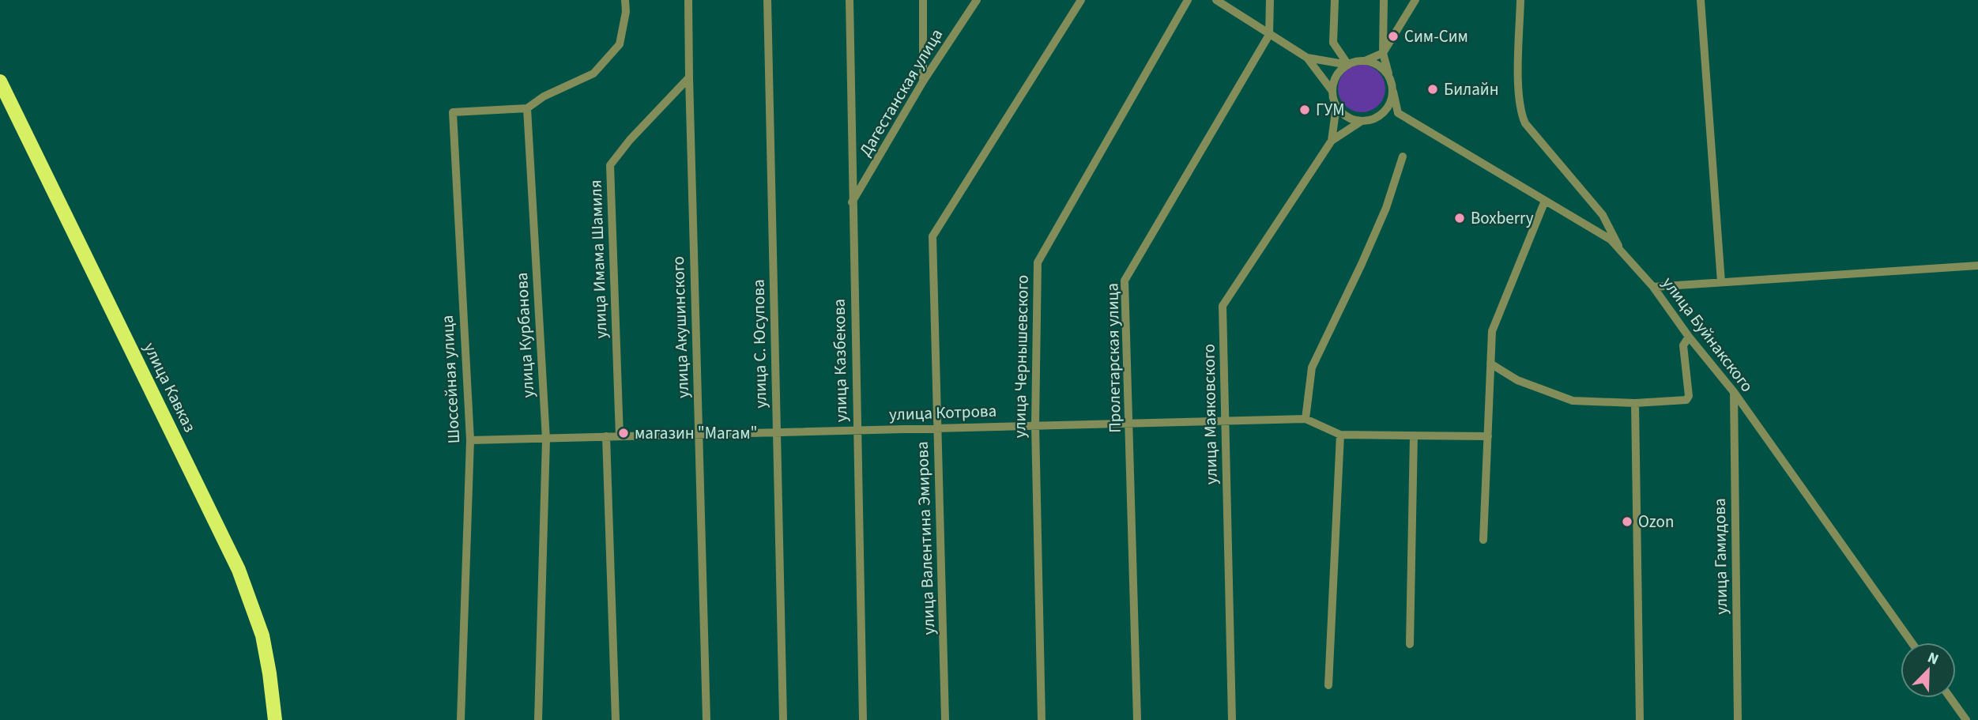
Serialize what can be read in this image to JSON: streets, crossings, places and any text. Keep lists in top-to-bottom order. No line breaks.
{"streets":{"highway":["улица Кавказ"],"street":["Дагестанская улица","улица Имама Шамиля","улица Акушинского","улица Буйнакского","улица Курбанова","улица С. Юсупова","улица Чернышевского","Пролетарская улица","улица Казбекова","Шоссейная улица","улица Котрова","улица Маяковского","улица Валентина Эмирова","улица Гамидова"]},"crossings":[["Дагестанская улица","улица Казбекова"],["улица Имама Шамиля","улица Акушинского"],["улица Имама Шамиля","улица Котрова"],["улица Акушинского","улица Котрова"],["улица Буйнакского","улица Гамидова"],["улица Курбанова","Шоссейная улица"],["улица Курбанова","улица Котрова"],["улица С. Юсупова","улица Котрова"],["улица Чернышевского","улица Котрова"],["Пролетарская улица","улица Котрова"],["улица Казбекова","улица Котрова"],["Шоссейная улица","улица Котрова"],["улица Котрова","улица Маяковского"],["улица Котрова","улица Валентина Эмирова"]],"places":["Сим-Сим","Билайн","ГУМ","Boxberry","магазин \"Магам\"","Ozon"],"north":"top right"}
